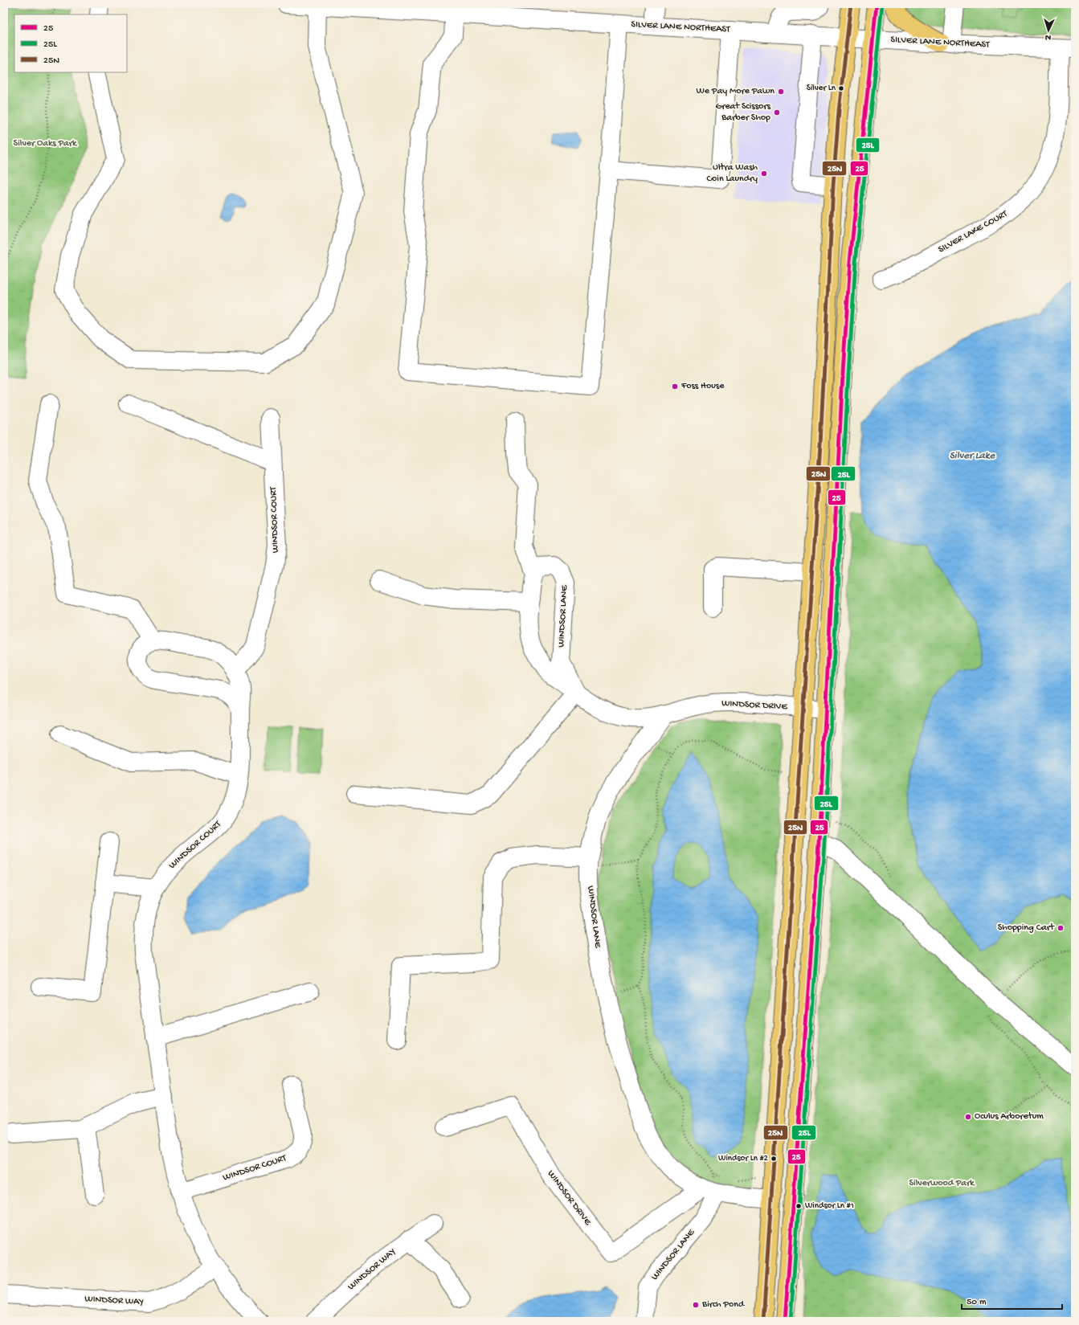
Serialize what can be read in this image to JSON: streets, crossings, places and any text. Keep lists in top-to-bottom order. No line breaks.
{"streets":{"street":["SILVER LANE NORTHEAST","SILVER LAKE COURT","WINDSOR COURT","WINDSOR LANE","WINDSOR DRIVE","WINDSOR WAY"]},"crossings":[["SILVER LANE NORTHEAST","SILVER LAKE COURT"],["WINDSOR COURT","WINDSOR WAY"],["WINDSOR LANE","WINDSOR DRIVE"]],"water":["Silver Lake"],"parks":["Silver Oaks Park","Silverwood Park"],"places":["Silver Ln","We Pay More Pawn","Great Scissors Barber Shop","Ultra Wash Coin Laundry","Foss House","Shopping Cart","Oculus Arboretum","Windsor Ln #2","Windsor Ln #1","Birch Pond"],"lines":["transit line 25","transit line 25N","transit line 25L"],"legend":["25","25L","25N"],"scale_bar":"50 m","north":"bottom"}
